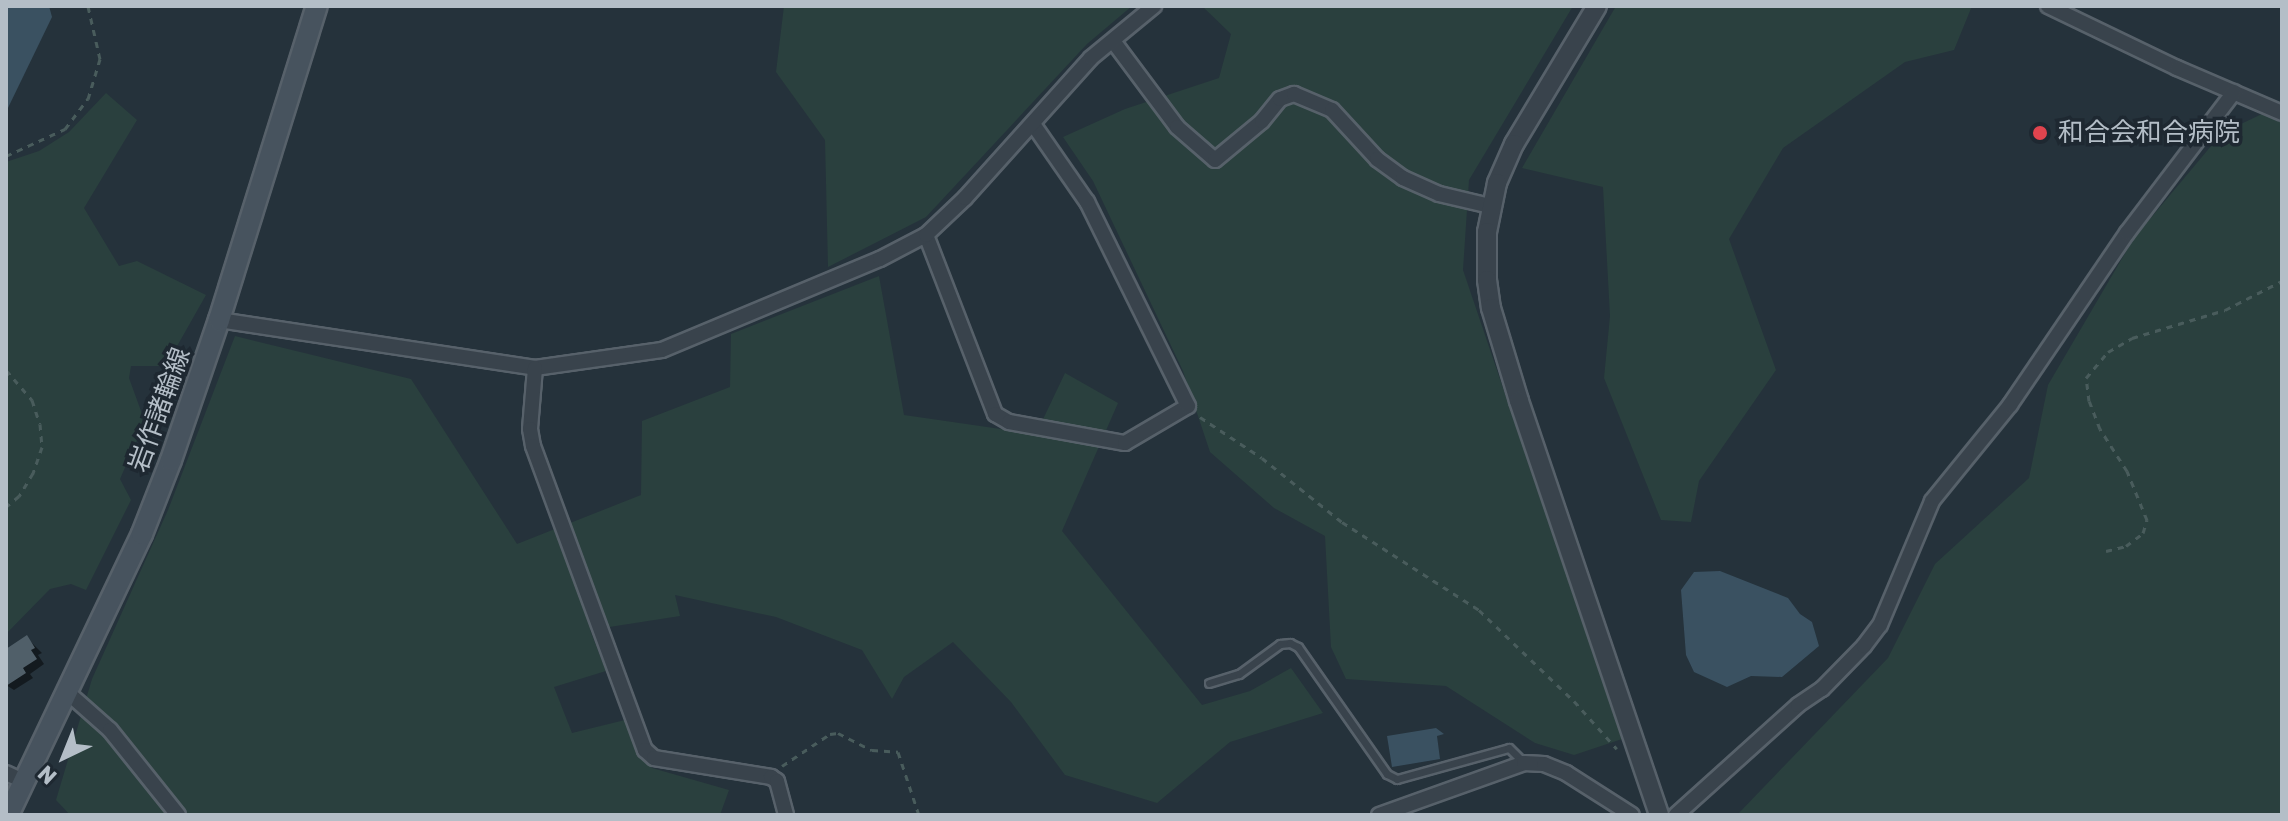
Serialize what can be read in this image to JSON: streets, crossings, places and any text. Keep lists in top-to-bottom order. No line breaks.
{"streets":{"main road":["岩作諸輪線"]},"places":["和合会和合病院"],"north":"bottom left"}
